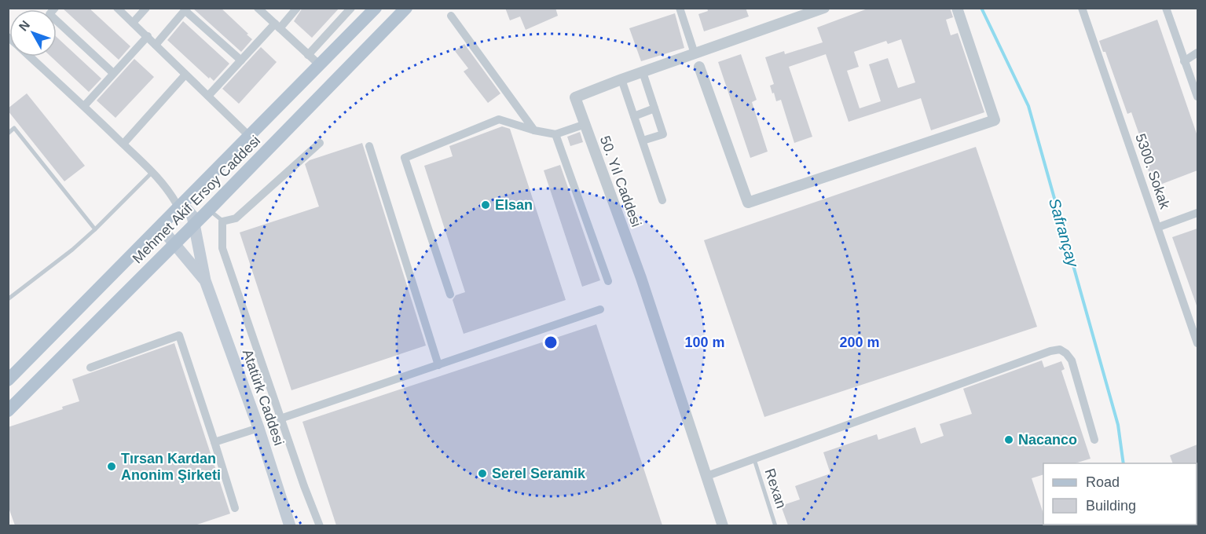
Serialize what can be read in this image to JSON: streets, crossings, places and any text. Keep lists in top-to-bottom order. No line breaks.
{"streets":{"main road":["Mehmet Akif Ersoy Caddesi","Atatürk Caddesi"],"street":["5300. Sokak","50. Yıl Caddesi"],"lane":["Rexan"]},"water":["Safrançay"],"places":["Elsan","Nacanco","Tırsan Kardan Anonim Şirketi","Serel Seramik"],"legend":["Road","Building"],"north":"top left","rings":["100 m","200 m"]}
